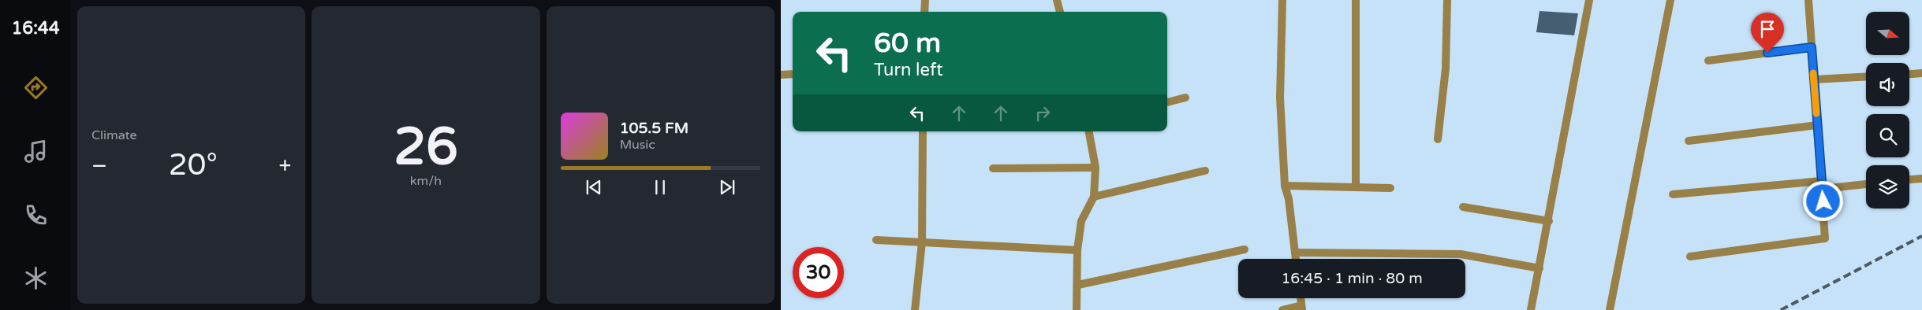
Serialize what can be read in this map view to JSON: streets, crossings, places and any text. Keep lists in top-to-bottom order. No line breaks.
{"north":"right","page":{"tabs":"16:44","tile":["Climate",["26","km/h"]],"turn":["60 m","Turn left"],"song":["105.5 FM","Music"],"heat":["−","20°","+"],"limit":"30","trip":"16:45 · 1 min · 80 m"}}
